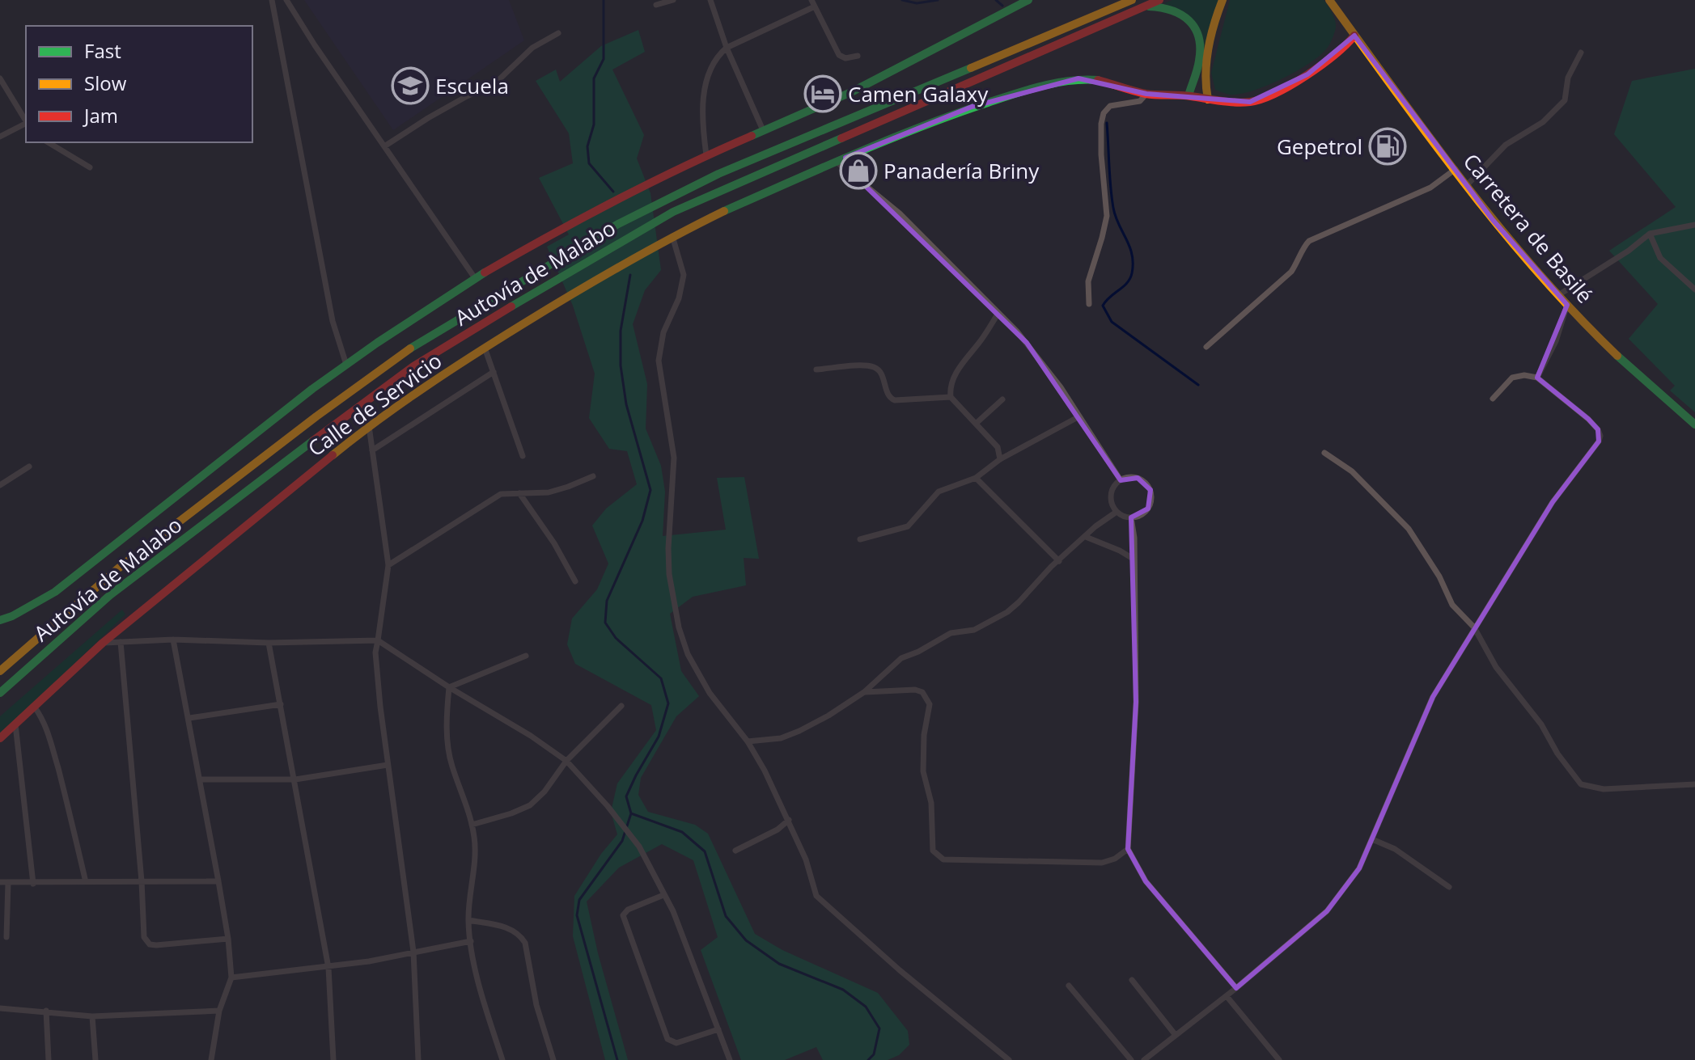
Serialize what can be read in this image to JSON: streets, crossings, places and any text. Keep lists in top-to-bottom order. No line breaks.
{"streets":{"main road":["Carretera de Basilé","Autovía de Malabo","Calle de Servicio"]},"crossings":[["Carretera de Basilé","Calle de Servicio"]],"places":{"school or university":["Escuela"],"hotel":["Camen Galaxy"],"fuel station":["Gepetrol"],"shop":["Panadería Briny"]},"legend":["Fast","Slow","Jam"]}
